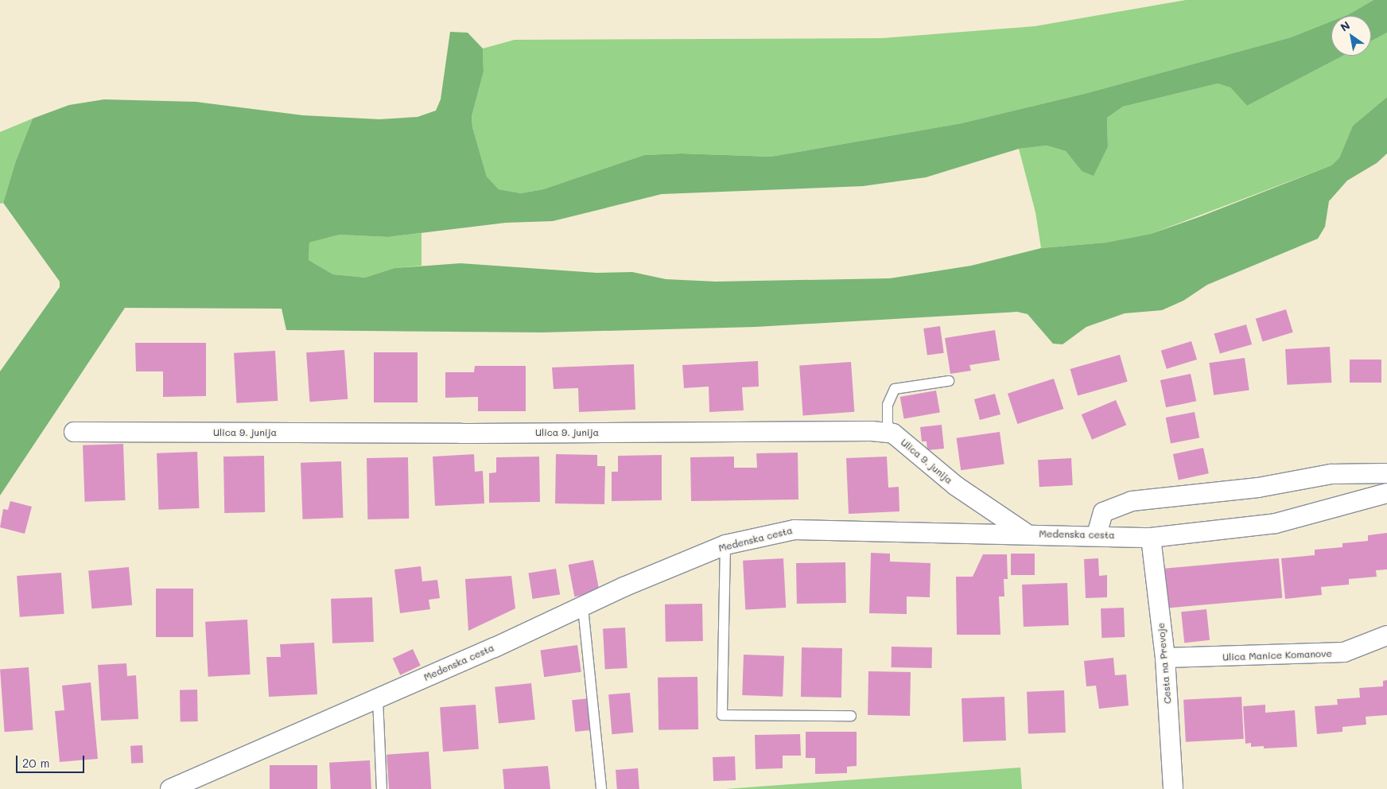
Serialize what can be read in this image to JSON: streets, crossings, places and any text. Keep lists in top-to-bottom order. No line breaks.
{"streets":{"street":["Ulica 9. junija","Medenska cesta","Ulica Manice Komanove","Cesta na Prevoje"]},"crossings":[["Ulica 9. junija","Medenska cesta"],["Medenska cesta","Cesta na Prevoje"],["Ulica Manice Komanove","Cesta na Prevoje"]],"scale_bar":"20 m","north":"top left"}
